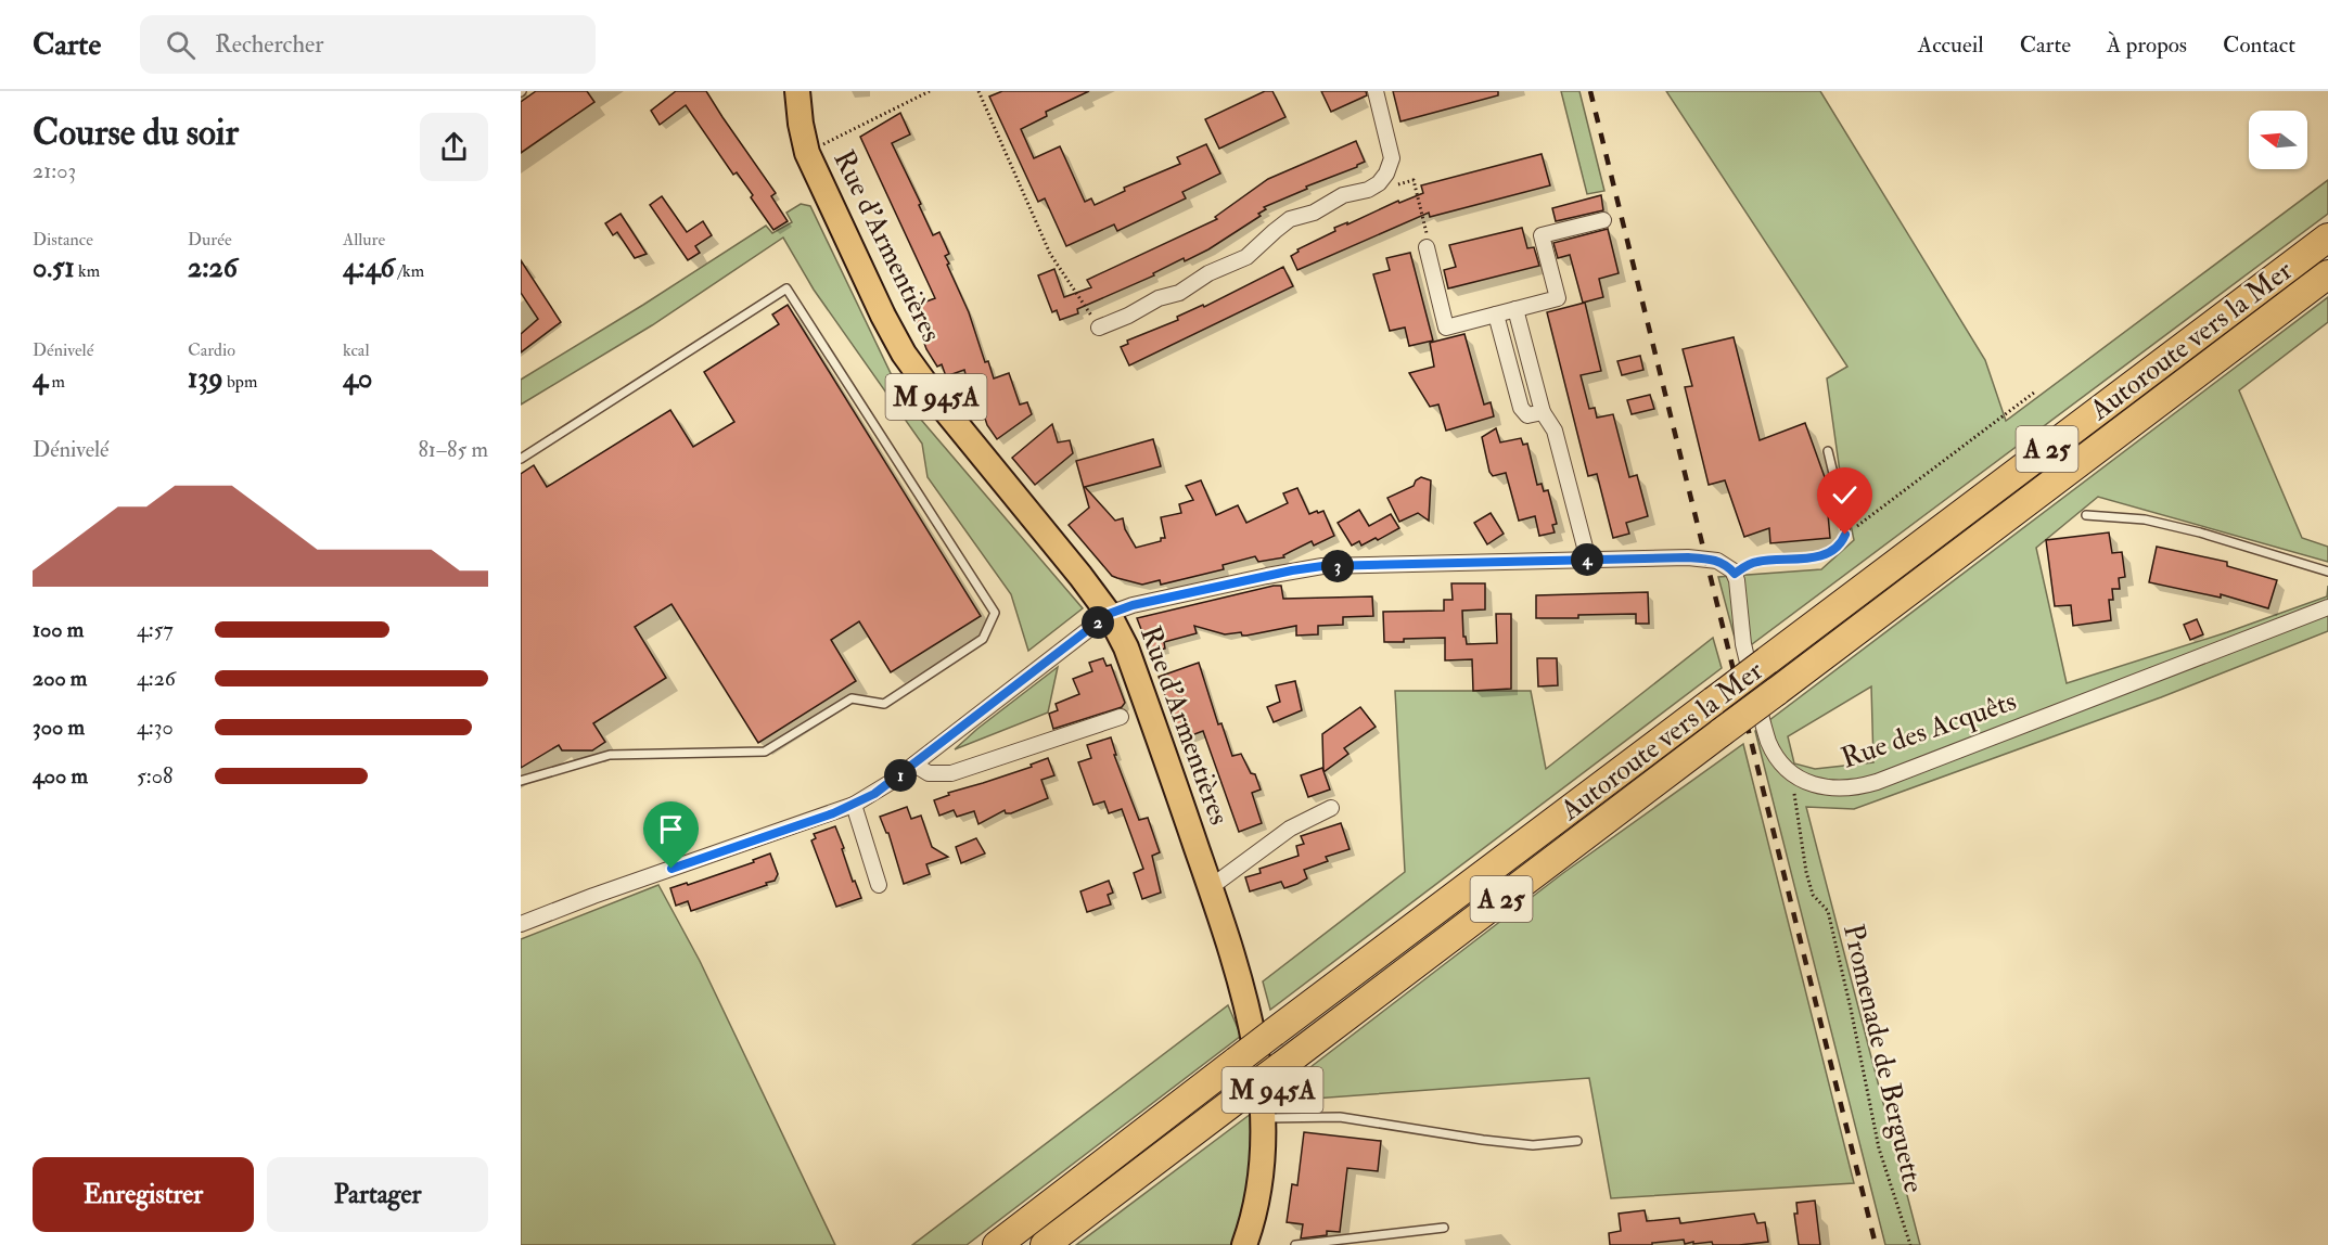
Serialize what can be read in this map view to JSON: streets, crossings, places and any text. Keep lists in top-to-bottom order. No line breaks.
{"streets":{"highway":["Autoroute vers la Mer","A 25"],"main road":["Rue d'Armentières","M 945A"],"street":["Rue des Acquêts"],"path":["Promenade de Berguette"]},"crossings":[["Rue des Acquêts","Promenade de Berguette"]],"north":"left","page":{"header":"Carte","search":"Rechercher","nav":["Accueil","Carte","À propos","Contact"],"heading":["Course du soir","21:03"],"stats":[["Distance","0.51 km"],["Durée","2:26"],["Allure","4:46 /km"],["Dénivelé","4 m"],["Cardio","139 bpm"],["kcal","40"]],"chart":["Dénivelé","81–85 m"],"pins":["4","3","2","1"],"list":[{"name":"100 m","note":"4:57"},{"name":"200 m","note":"4:26"},{"name":"300 m","note":"4:30"},{"name":"400 m","note":"5:08"}],"buttons":["Enregistrer","Partager"]}}
